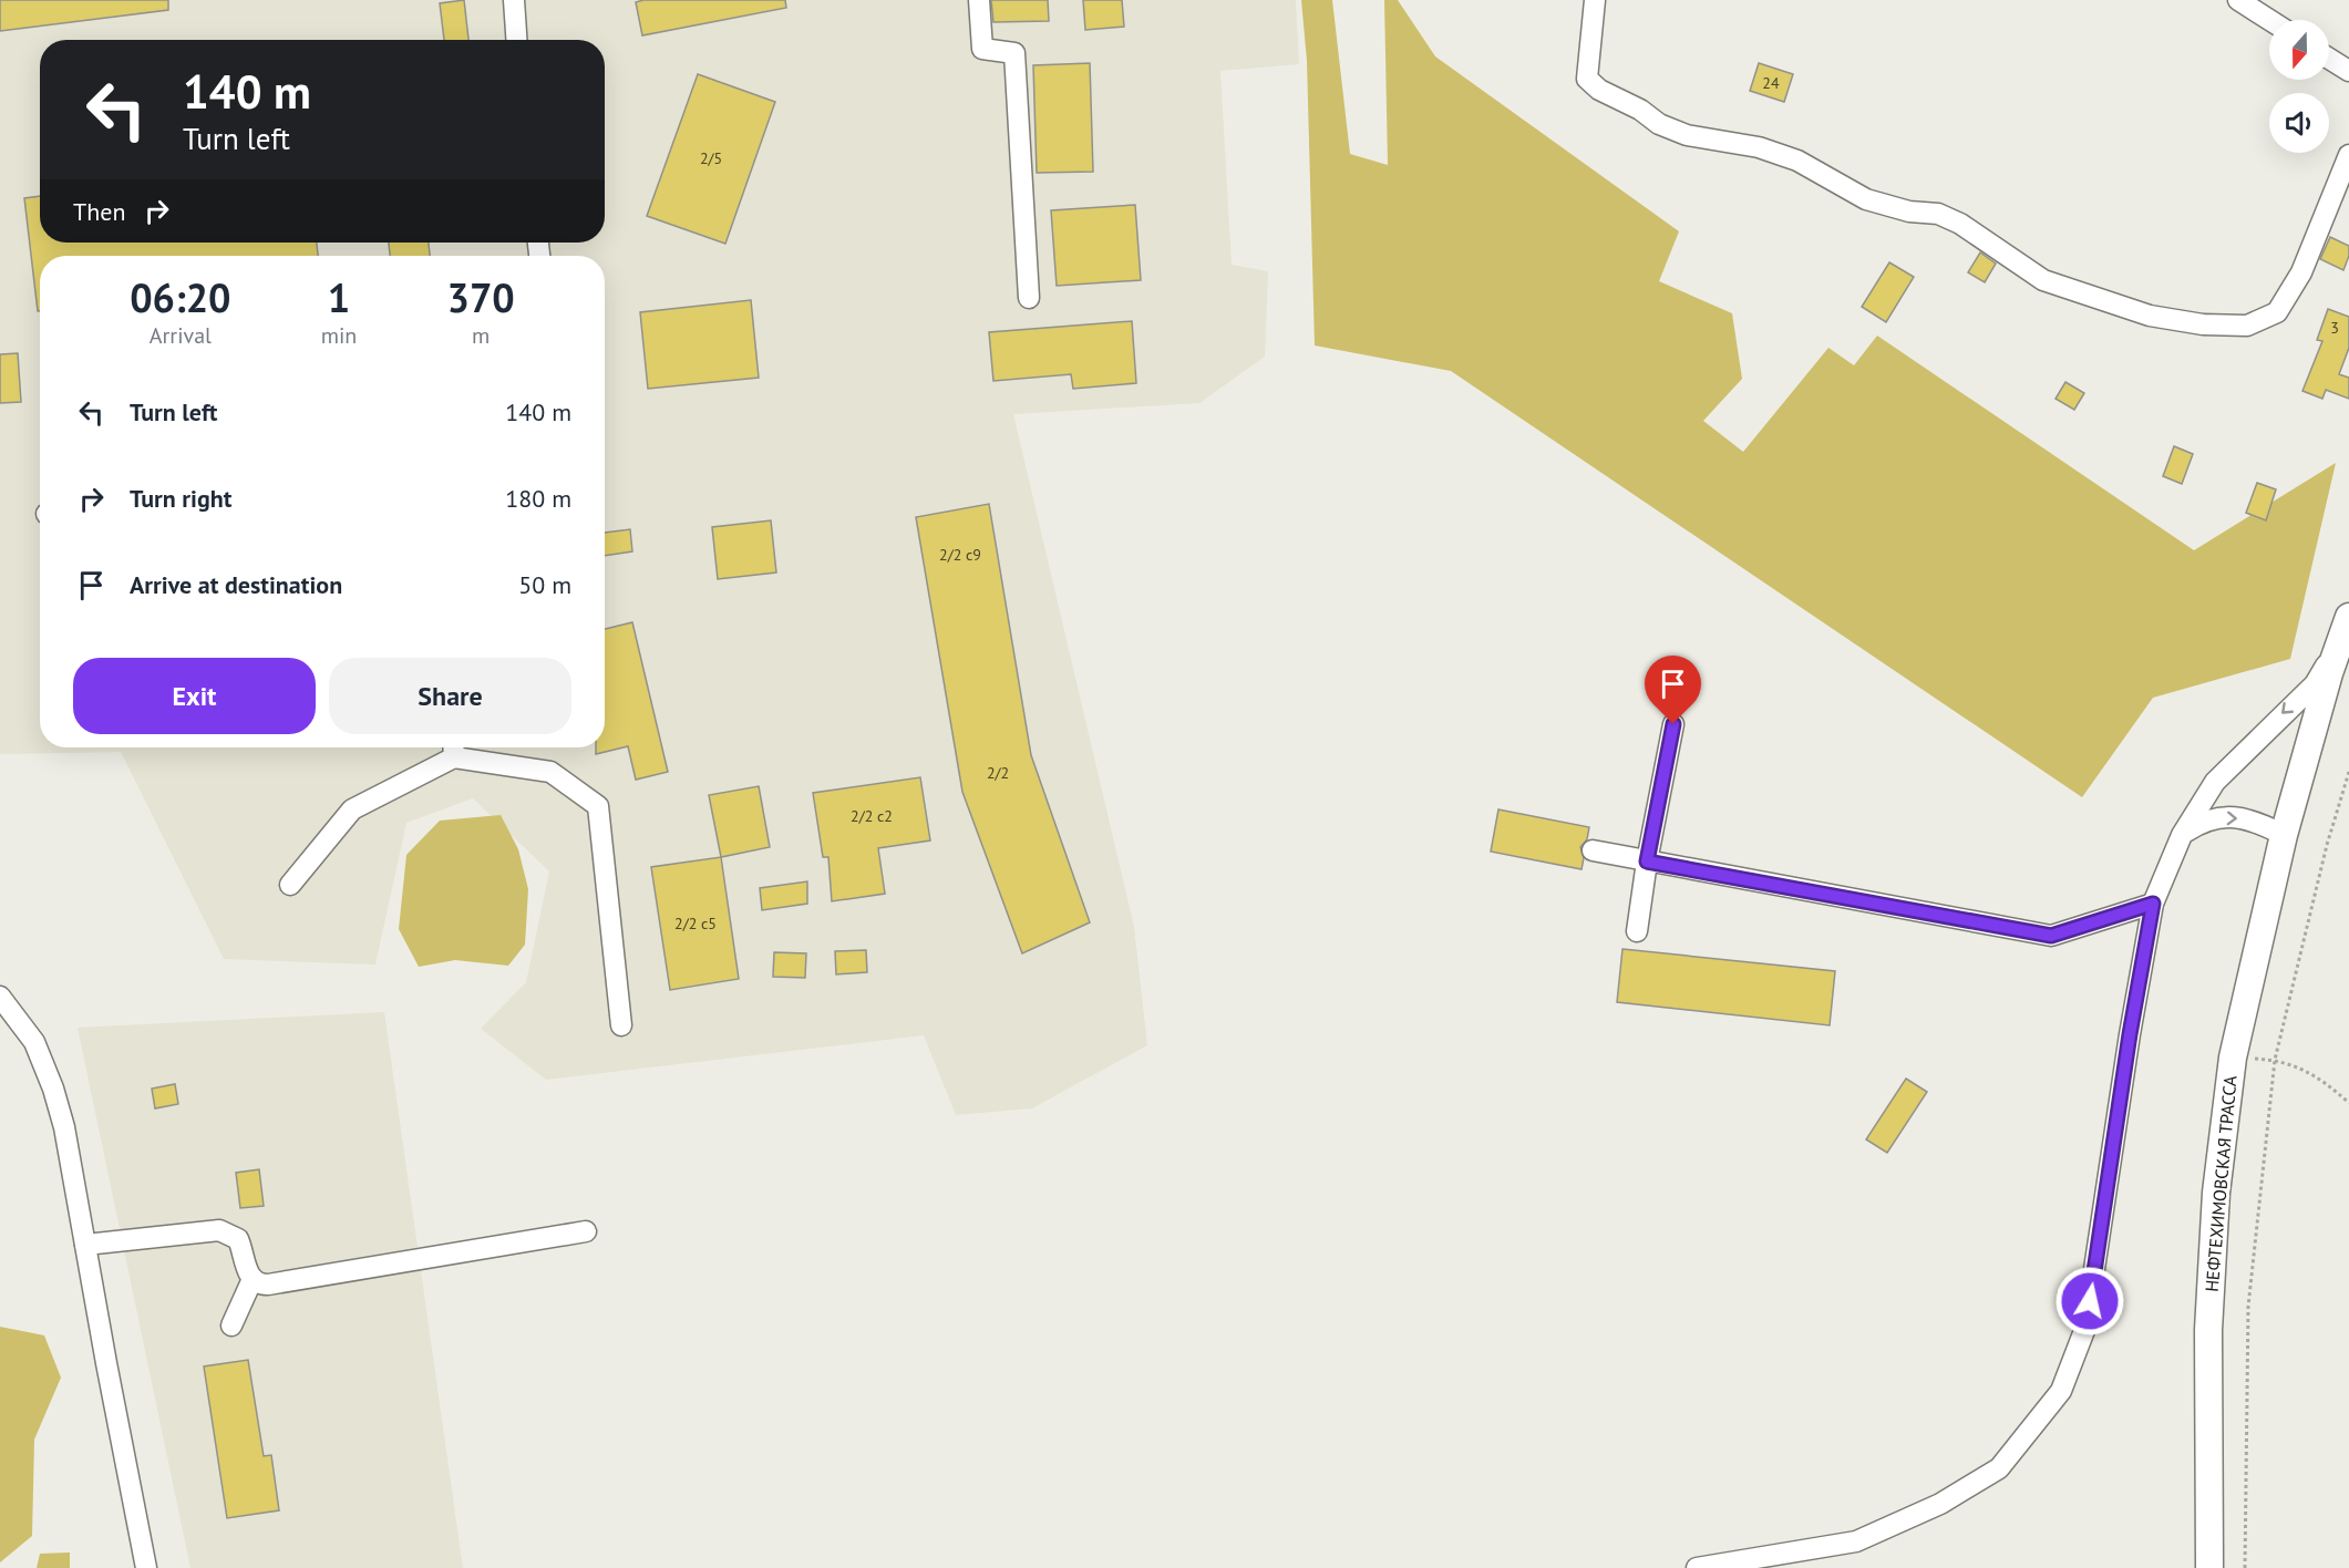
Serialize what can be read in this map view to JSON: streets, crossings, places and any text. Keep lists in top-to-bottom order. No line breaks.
{"streets":{"main road":["НЕФТЕХИМОВСКАЯ ТРАССА"]},"house_numbers":["24","2/5","3","2/2 с9","2/2","2/2 с2","2/2 с5"],"north":"bottom","page":{"turn":["140 m","Turn left"],"then":"Then","eta":["06:20","Arrival","1","min","370","m"],"list":[{"name":"Turn left","value":"140 m"},{"name":"Turn right","value":"180 m"},{"name":"Arrive at destination","value":"50 m"}],"buttons":["Exit","Share"]}}
